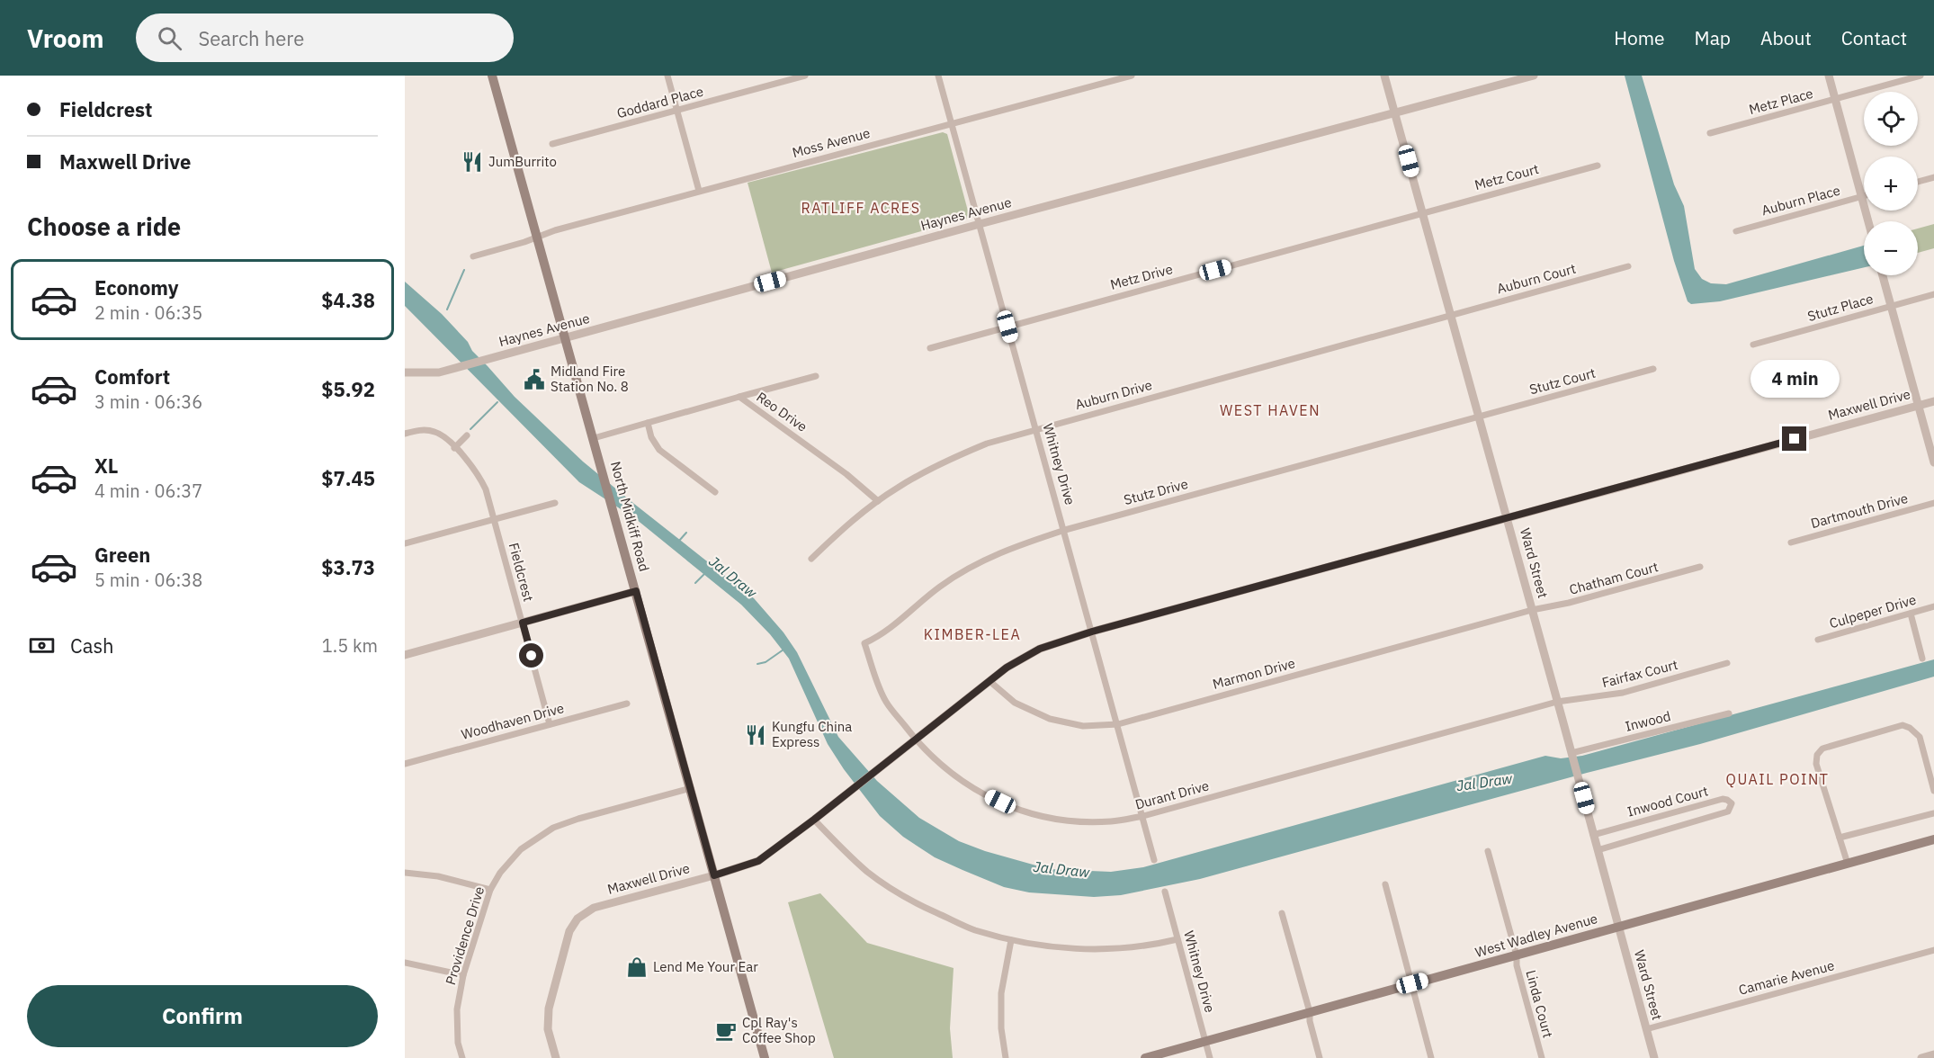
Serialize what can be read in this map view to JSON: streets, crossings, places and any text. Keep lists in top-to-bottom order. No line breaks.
{"streets":{"main road":["North Midkiff Road","West Wadley Avenue"],"street":["Metz Place","Goddard Place","Moss Avenue","Metz Court","Auburn Place","Haynes Avenue","Metz Drive","Auburn Court","Stutz Place","Stutz Court","Auburn Drive","Maxwell Drive","Reo Drive","Whitney Drive","Stutz Drive","Dartmouth Drive","Ward Street","Fieldcrest","Chatham Court","Culpeper Drive","Marmon Drive","Fairfax Court","Woodhaven Drive","Inwood","Durant Drive","Inwood Court","Providence Drive","Camarie Avenue","Linda Court"]},"crossings":[["Moss Avenue","Whitney Drive"],["Moss Avenue","North Midkiff Road"],["Metz Court","Metz Drive"],["Metz Court","Ward Street"],["Haynes Avenue","Whitney Drive"],["Haynes Avenue","North Midkiff Road"],["Haynes Avenue","Ward Street"],["Metz Drive","Whitney Drive"],["Metz Drive","Ward Street"],["Auburn Court","Auburn Drive"],["Auburn Court","Ward Street"],["Stutz Court","Stutz Drive"],["Stutz Court","Ward Street"],["Auburn Drive","Reo Drive"],["Auburn Drive","Whitney Drive"],["Auburn Drive","Ward Street"],["Maxwell Drive","Whitney Drive"],["Maxwell Drive","North Midkiff Road"],["Maxwell Drive","Ward Street"],["Maxwell Drive","Marmon Drive"],["Maxwell Drive","Durant Drive"],["Reo Drive","North Midkiff Road"],["Whitney Drive","Stutz Drive"],["Whitney Drive","Marmon Drive"],["Whitney Drive","Durant Drive"],["Whitney Drive","West Wadley Avenue"],["Stutz Drive","Ward Street"],["Stutz Drive","Durant Drive"],["North Midkiff Road","Providence Drive"],["Ward Street","Chatham Court"],["Ward Street","Marmon Drive"],["Ward Street","Fairfax Court"],["Ward Street","Inwood"],["Ward Street","Durant Drive"],["Ward Street","Inwood Court"],["Ward Street","West Wadley Avenue"],["Ward Street","Camarie Avenue"],["Fieldcrest","Woodhaven Drive"],["Chatham Court","Marmon Drive"],["Fairfax Court","Durant Drive"],["West Wadley Avenue","Linda Court"]],"districts":["RATLIFF ACRES","WEST HAVEN","KIMBER-LEA","QUAIL POINT"],"water":["Jal Draw"],"places":{"restaurant":["JumBurrito","Kungfu China Express"],"public building":["Midland Fire Station No. 8"],"shop":["Lend Me Your Ear"],"cafe":["Cpl Ray's Coffee Shop"]},"page":{"header":"Vroom","search":"Search here","nav":["Home","Map","About","Contact"],"banner":["Fieldcrest","Maxwell Drive"],"map_buttons":["+","−"],"heading":"Choose a ride","list":[{"name":"Economy","note":"2 min · 06:35","value":"$4.38"},{"name":"Comfort","note":"3 min · 06:36","value":"$5.92"},{"name":"XL","note":"4 min · 06:37","value":"$7.45"},{"name":"Green","note":"5 min · 06:38","value":"$3.73"}],"bubble":"4 min","pay":["Cash","1.5 km"],"buttons":"Confirm"}}
